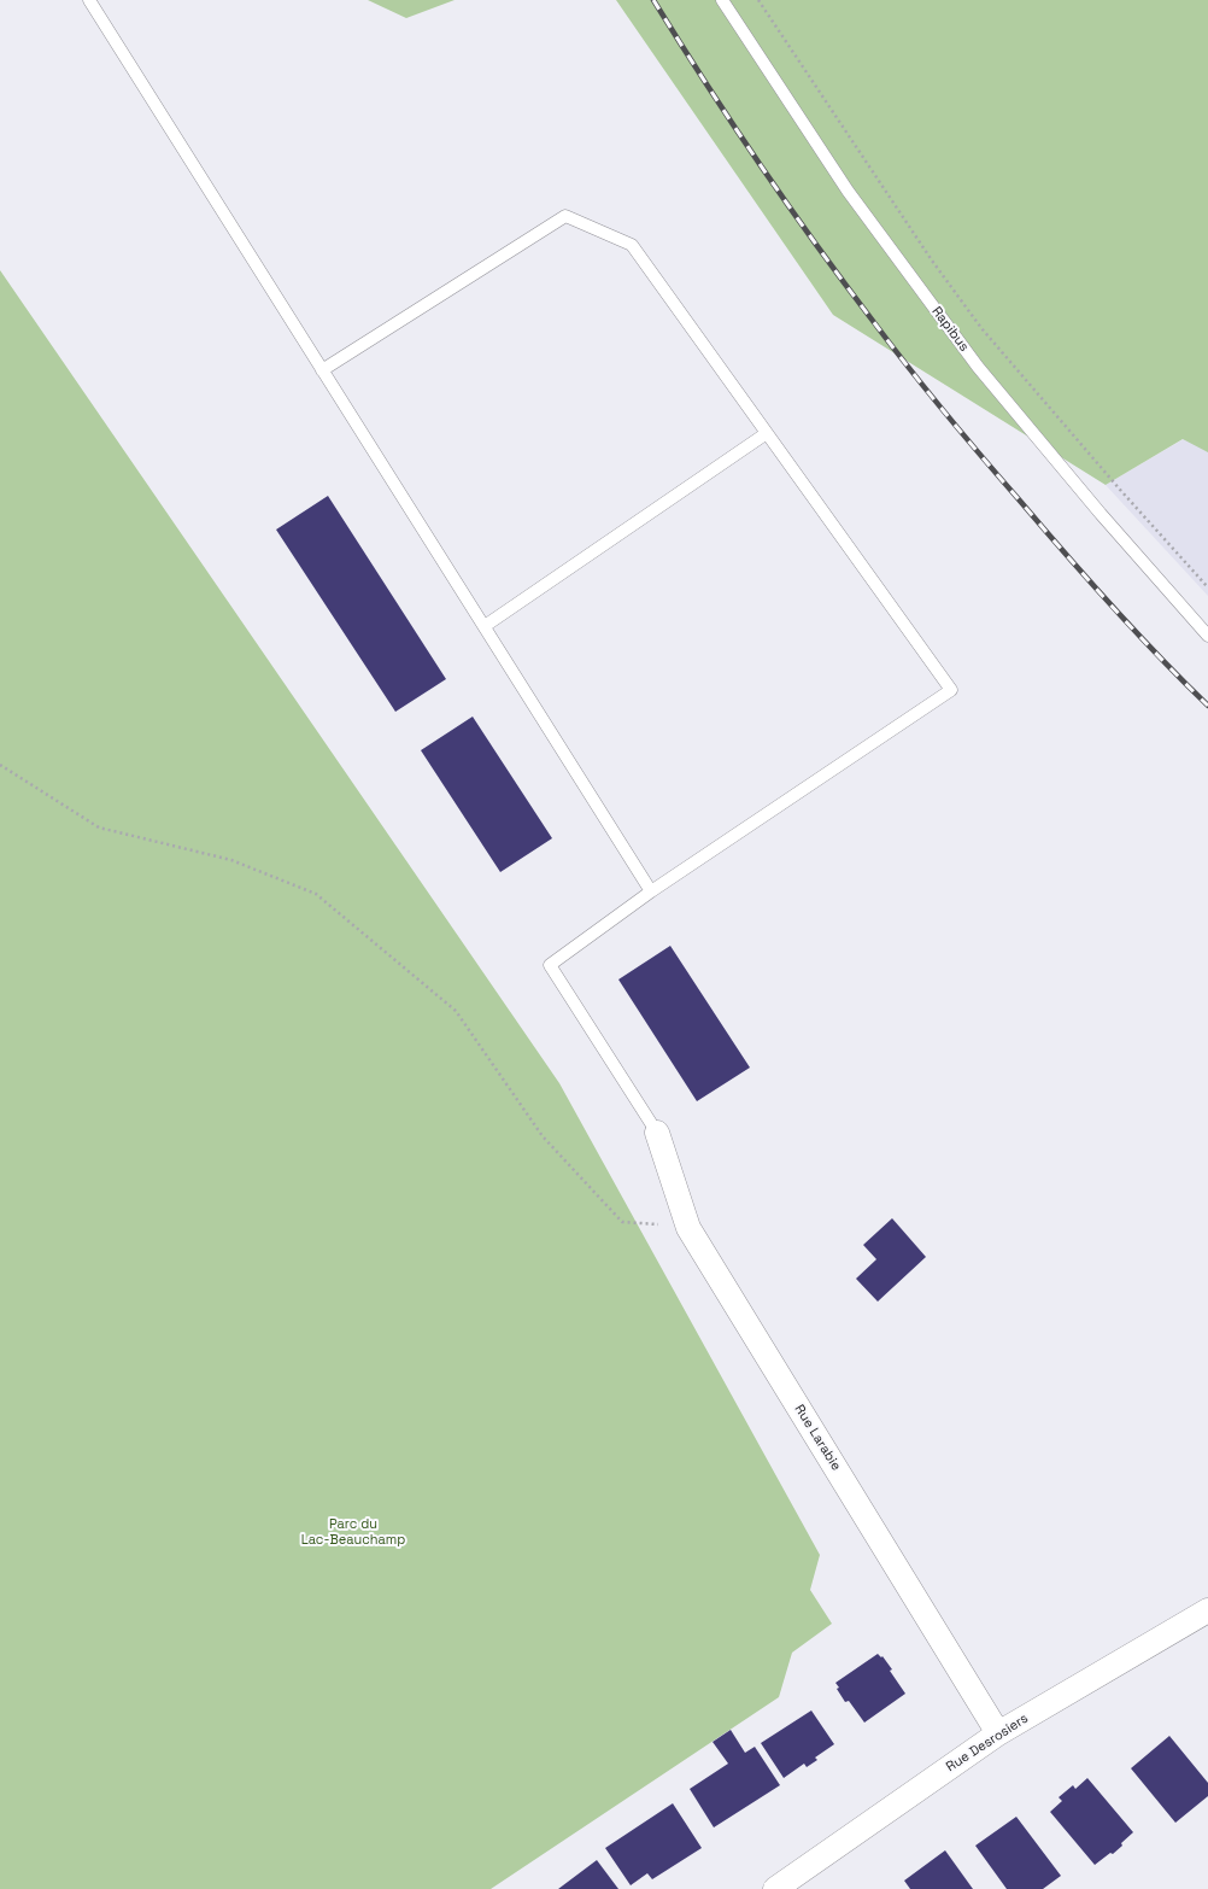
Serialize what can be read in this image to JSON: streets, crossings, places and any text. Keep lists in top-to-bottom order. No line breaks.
{"streets":{"street":["Rue Larabie","Rue Desrosiers"],"lane":["Rapibus"]},"crossings":[["Rue Larabie","Rue Desrosiers"]],"parks":["Parc du Lac-Beauchamp"]}
